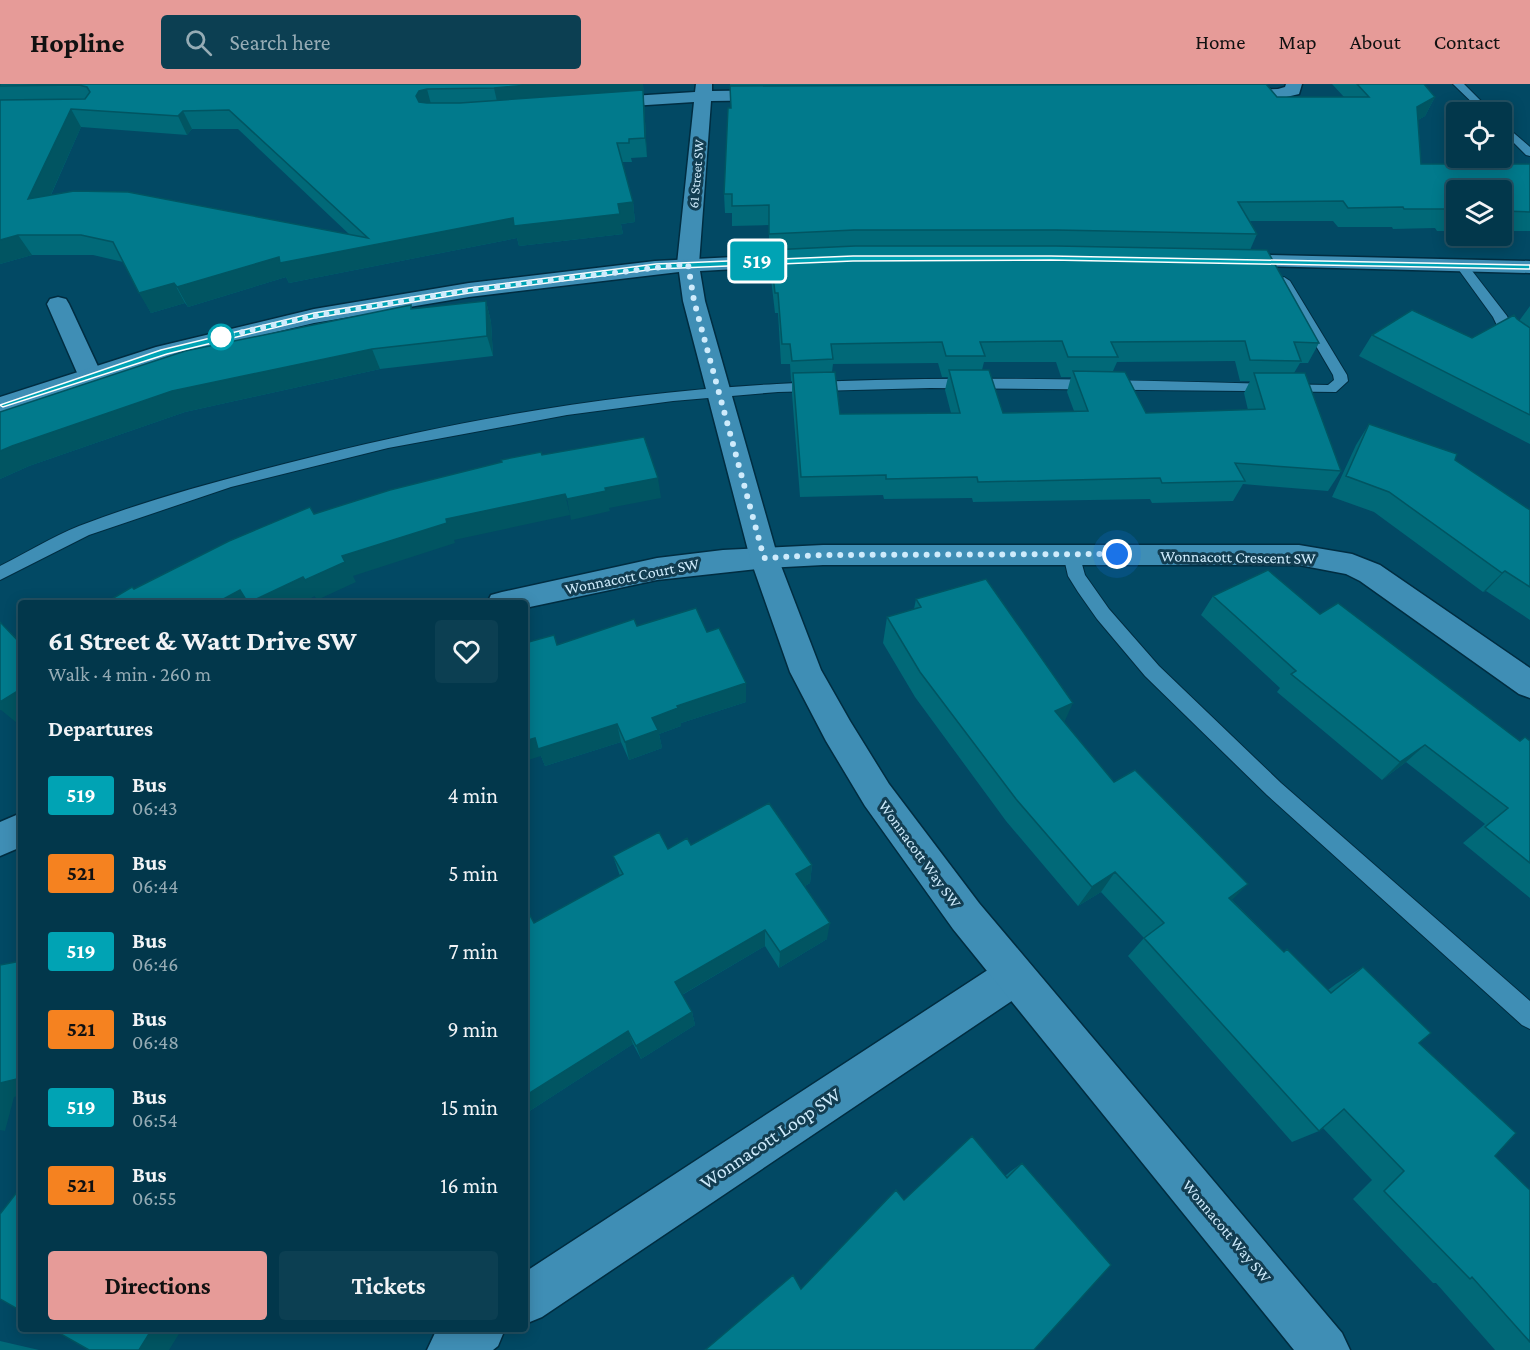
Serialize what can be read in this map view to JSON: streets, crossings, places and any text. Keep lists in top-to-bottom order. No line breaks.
{"streets":{"street":["61 Street SW","Wonnacott Crescent SW","Wonnacott Court SW","Wonnacott Way SW","Wonnacott Loop SW"]},"crossings":[["61 Street SW","Wonnacott Way SW"],["Wonnacott Crescent SW","Wonnacott Court SW"],["Wonnacott Crescent SW","Wonnacott Way SW"],["Wonnacott Court SW","Wonnacott Way SW"],["Wonnacott Way SW","Wonnacott Loop SW"]],"lines":["bus line 519"],"page":{"header":"Hopline","search":"Search here","nav":["Home","Map","About","Contact"],"on_map":"519","heading":[["61 Street & Watt Drive SW","Walk · 4 min · 260 m"],"Departures"],"list":[{"mark":"519","name":"Bus","note":"06:43","value":"4 min"},{"mark":"521","name":"Bus","note":"06:44","value":"5 min"},{"mark":"519","name":"Bus","note":"06:46","value":"7 min"},{"mark":"521","name":"Bus","note":"06:48","value":"9 min"},{"mark":"519","name":"Bus","note":"06:54","value":"15 min"},{"mark":"521","name":"Bus","note":"06:55","value":"16 min"}],"buttons":["Directions","Tickets"]}}
